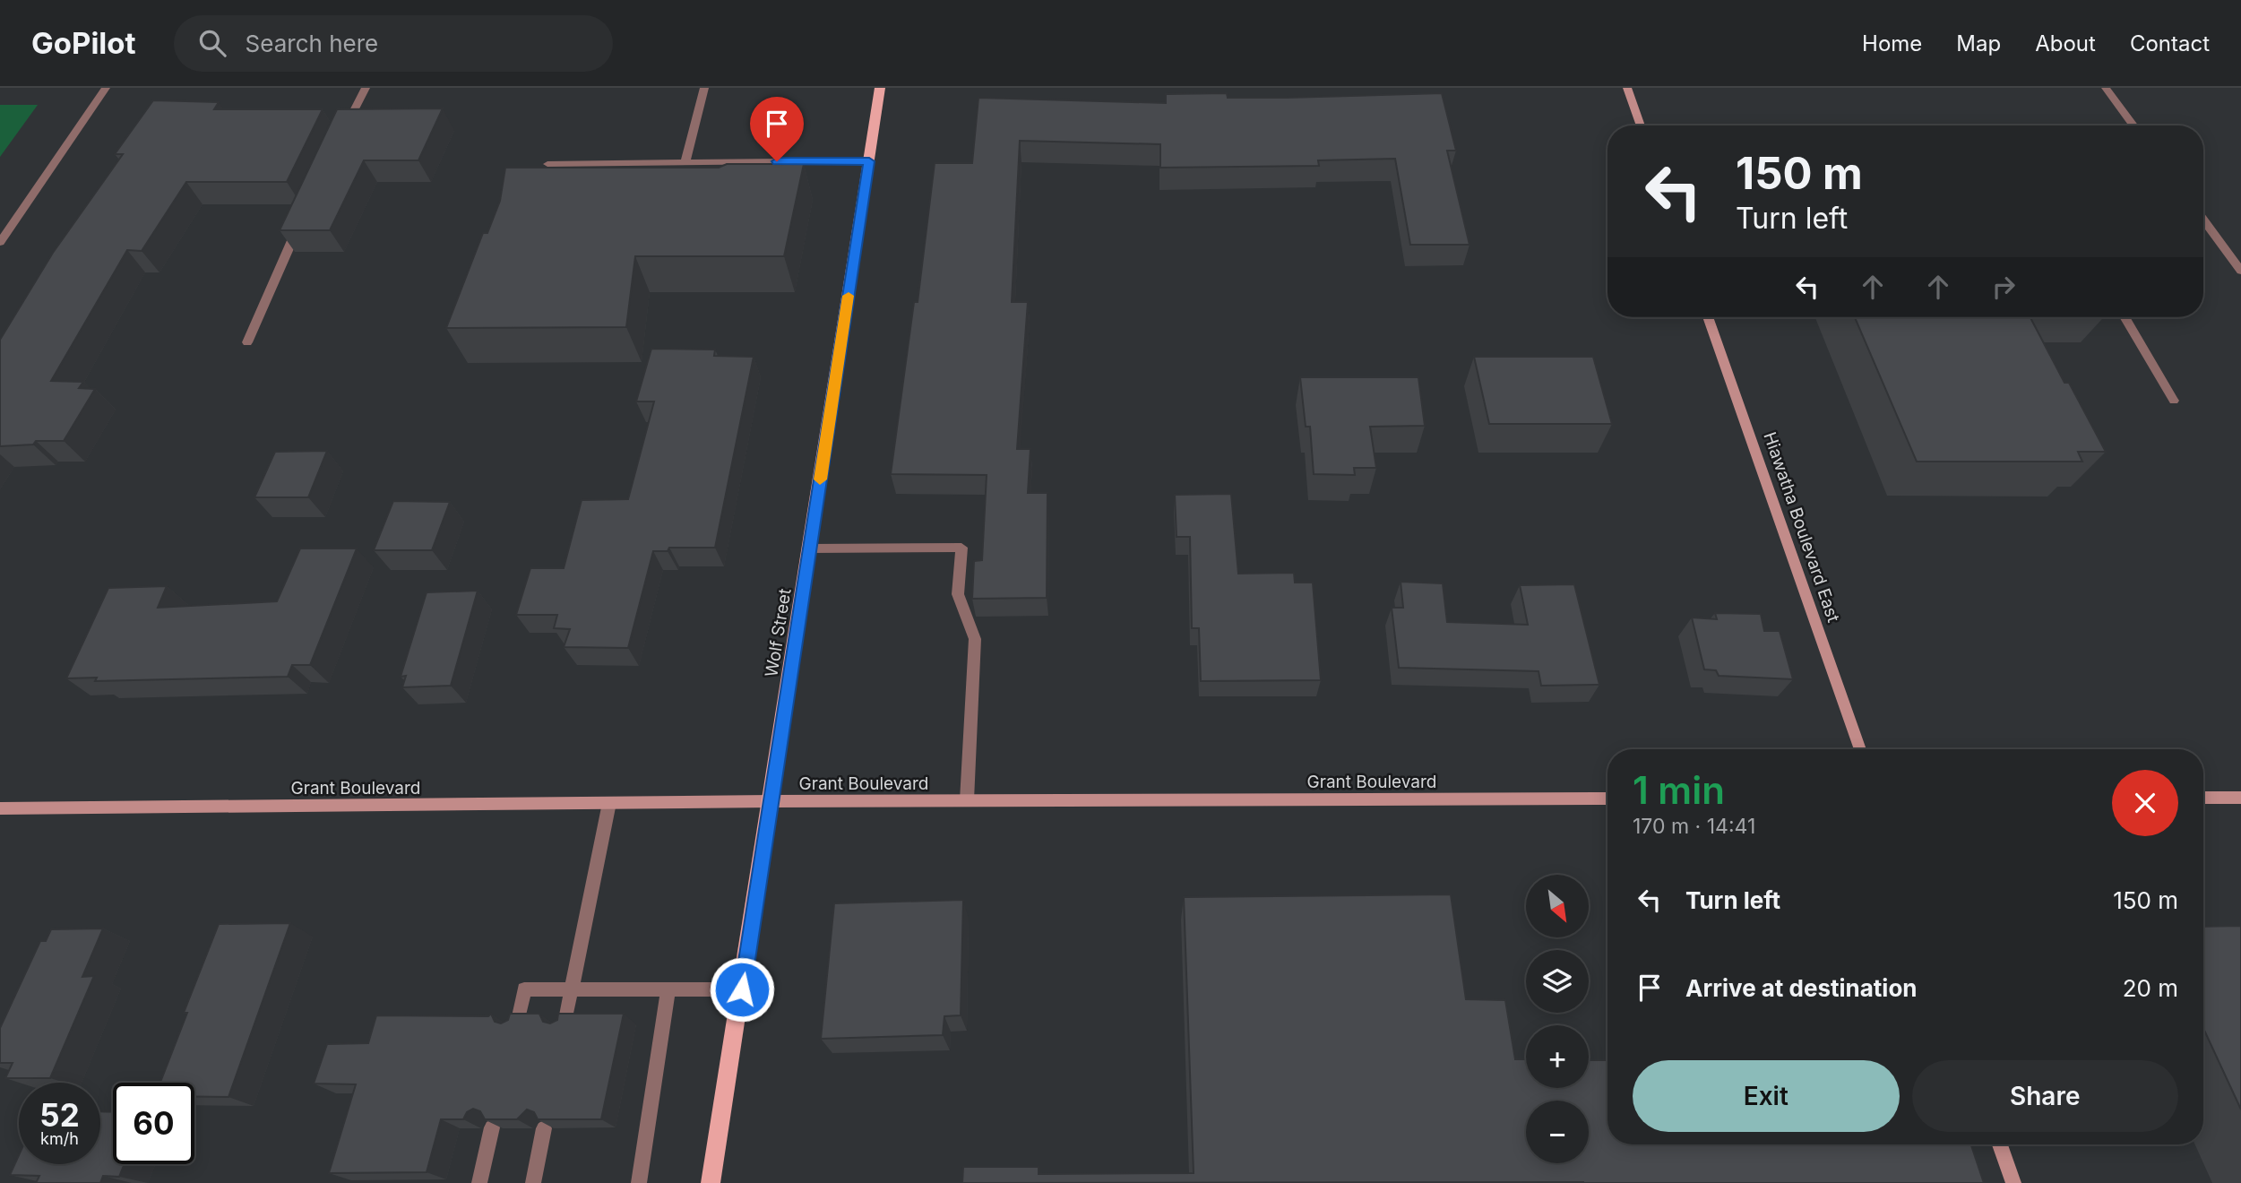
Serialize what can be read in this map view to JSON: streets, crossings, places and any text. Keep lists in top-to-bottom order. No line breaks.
{"streets":{"main road":["Wolf Street"],"street":["Hiawatha Boulevard East","Grant Boulevard"]},"crossings":[["Wolf Street","Grant Boulevard"]],"north":"bottom right","page":{"header":"GoPilot","search":"Search here","nav":["Home","Map","About","Contact"],"turn":["150 m","Turn left"],"heading":["1 min","170 m · 14:41"],"list":[{"name":"Turn left","value":"150 m"},{"name":"Arrive at destination","value":"20 m"}],"map_buttons":["+","−"],"buttons":["Exit","Share"],"speed":"52 km/h","limit":"60"}}
